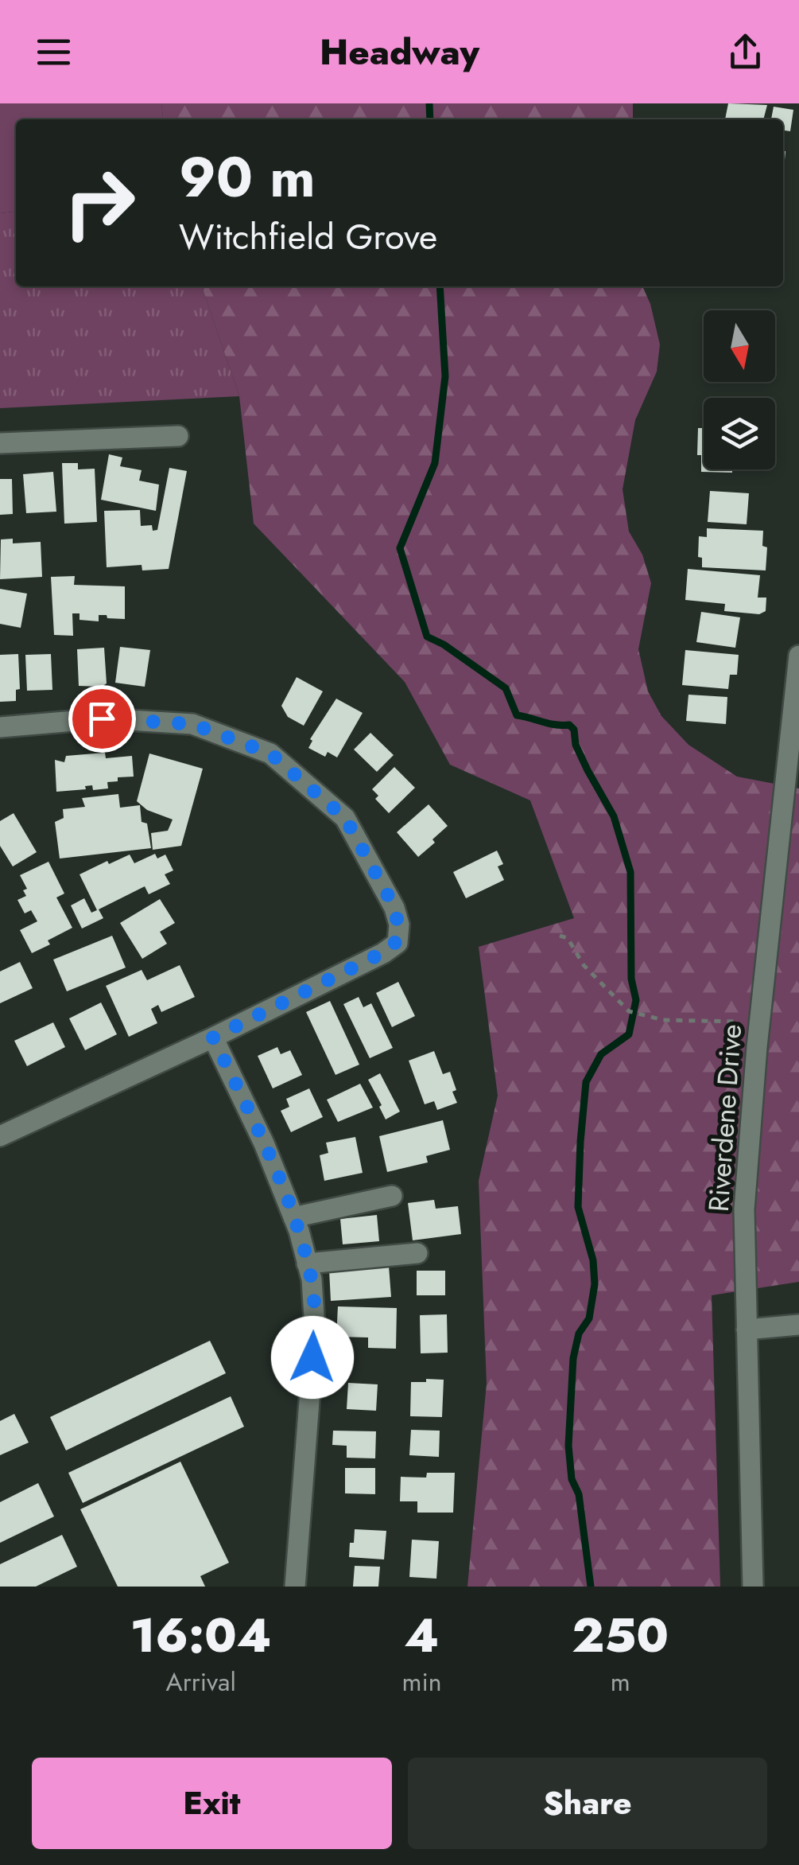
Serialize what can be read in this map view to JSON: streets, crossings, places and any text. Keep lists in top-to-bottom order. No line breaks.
{"streets":{"street":["Riverdene Drive"]},"north":"bottom","page":{"header":"Headway","turn":["90 m","Witchfield Grove"],"eta":["16:04","Arrival","4","min","250","m"],"buttons":["Exit","Share"]}}
